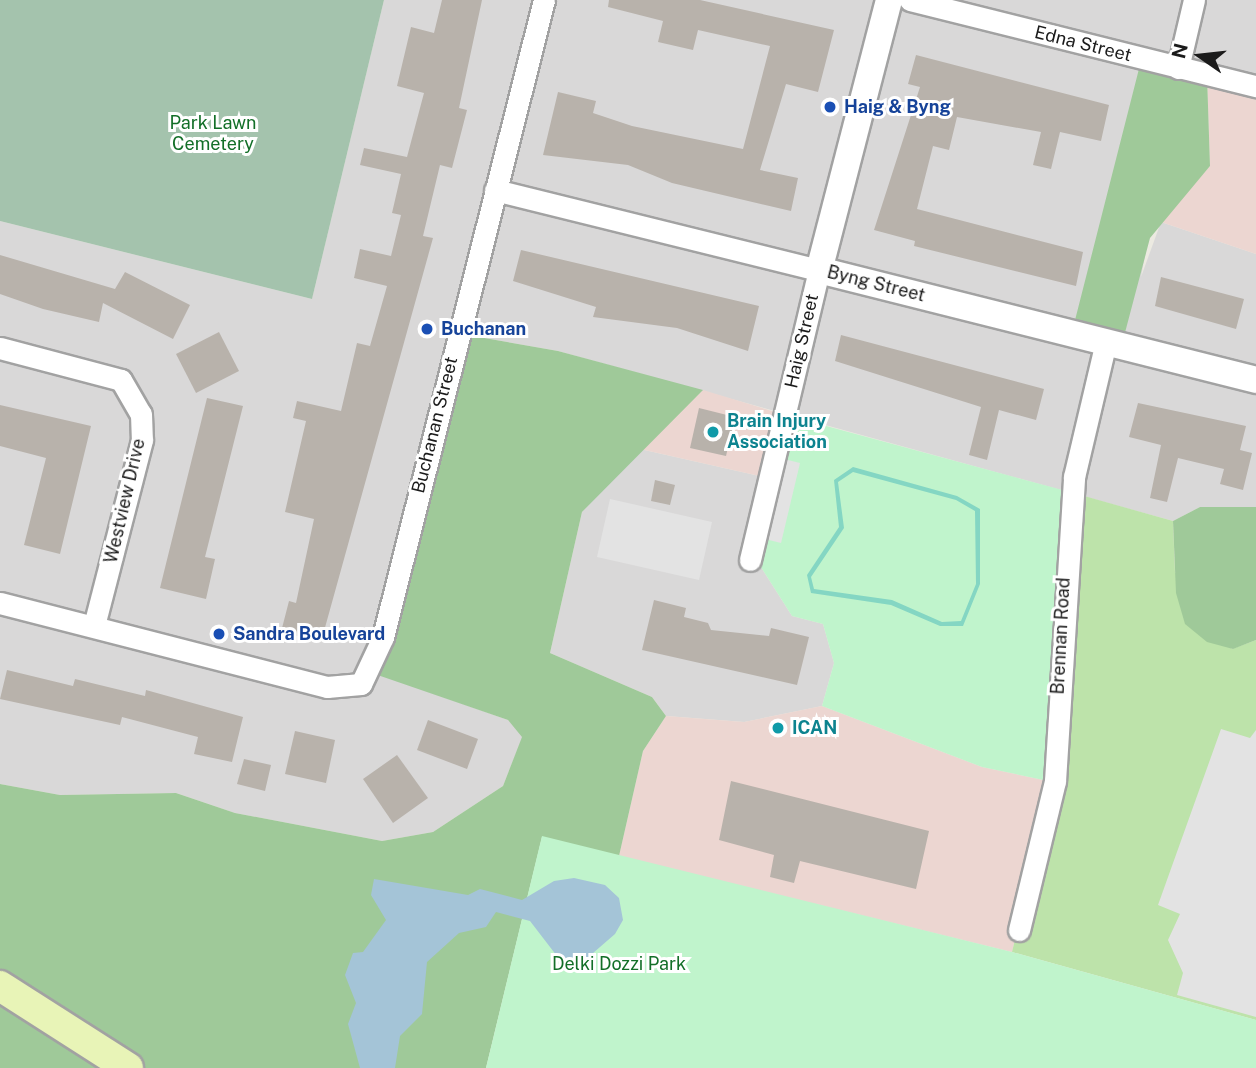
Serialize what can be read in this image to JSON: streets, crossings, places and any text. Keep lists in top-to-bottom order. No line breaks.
{"streets":{"street":["Edna Street","Byng Street","Haig Street","Buchanan Street","Westview Drive","Brennan Road"]},"crossings":[["Byng Street","Haig Street"],["Byng Street","Buchanan Street"],["Byng Street","Brennan Road"],["Buchanan Street","Westview Drive"]],"parks":["Park Lawn Cemetery","Delki Dozzi Park"],"places":["Haig & Byng","Buchanan","Brain Injury Association","Sandra Boulevard","ICAN"],"north":"left"}
